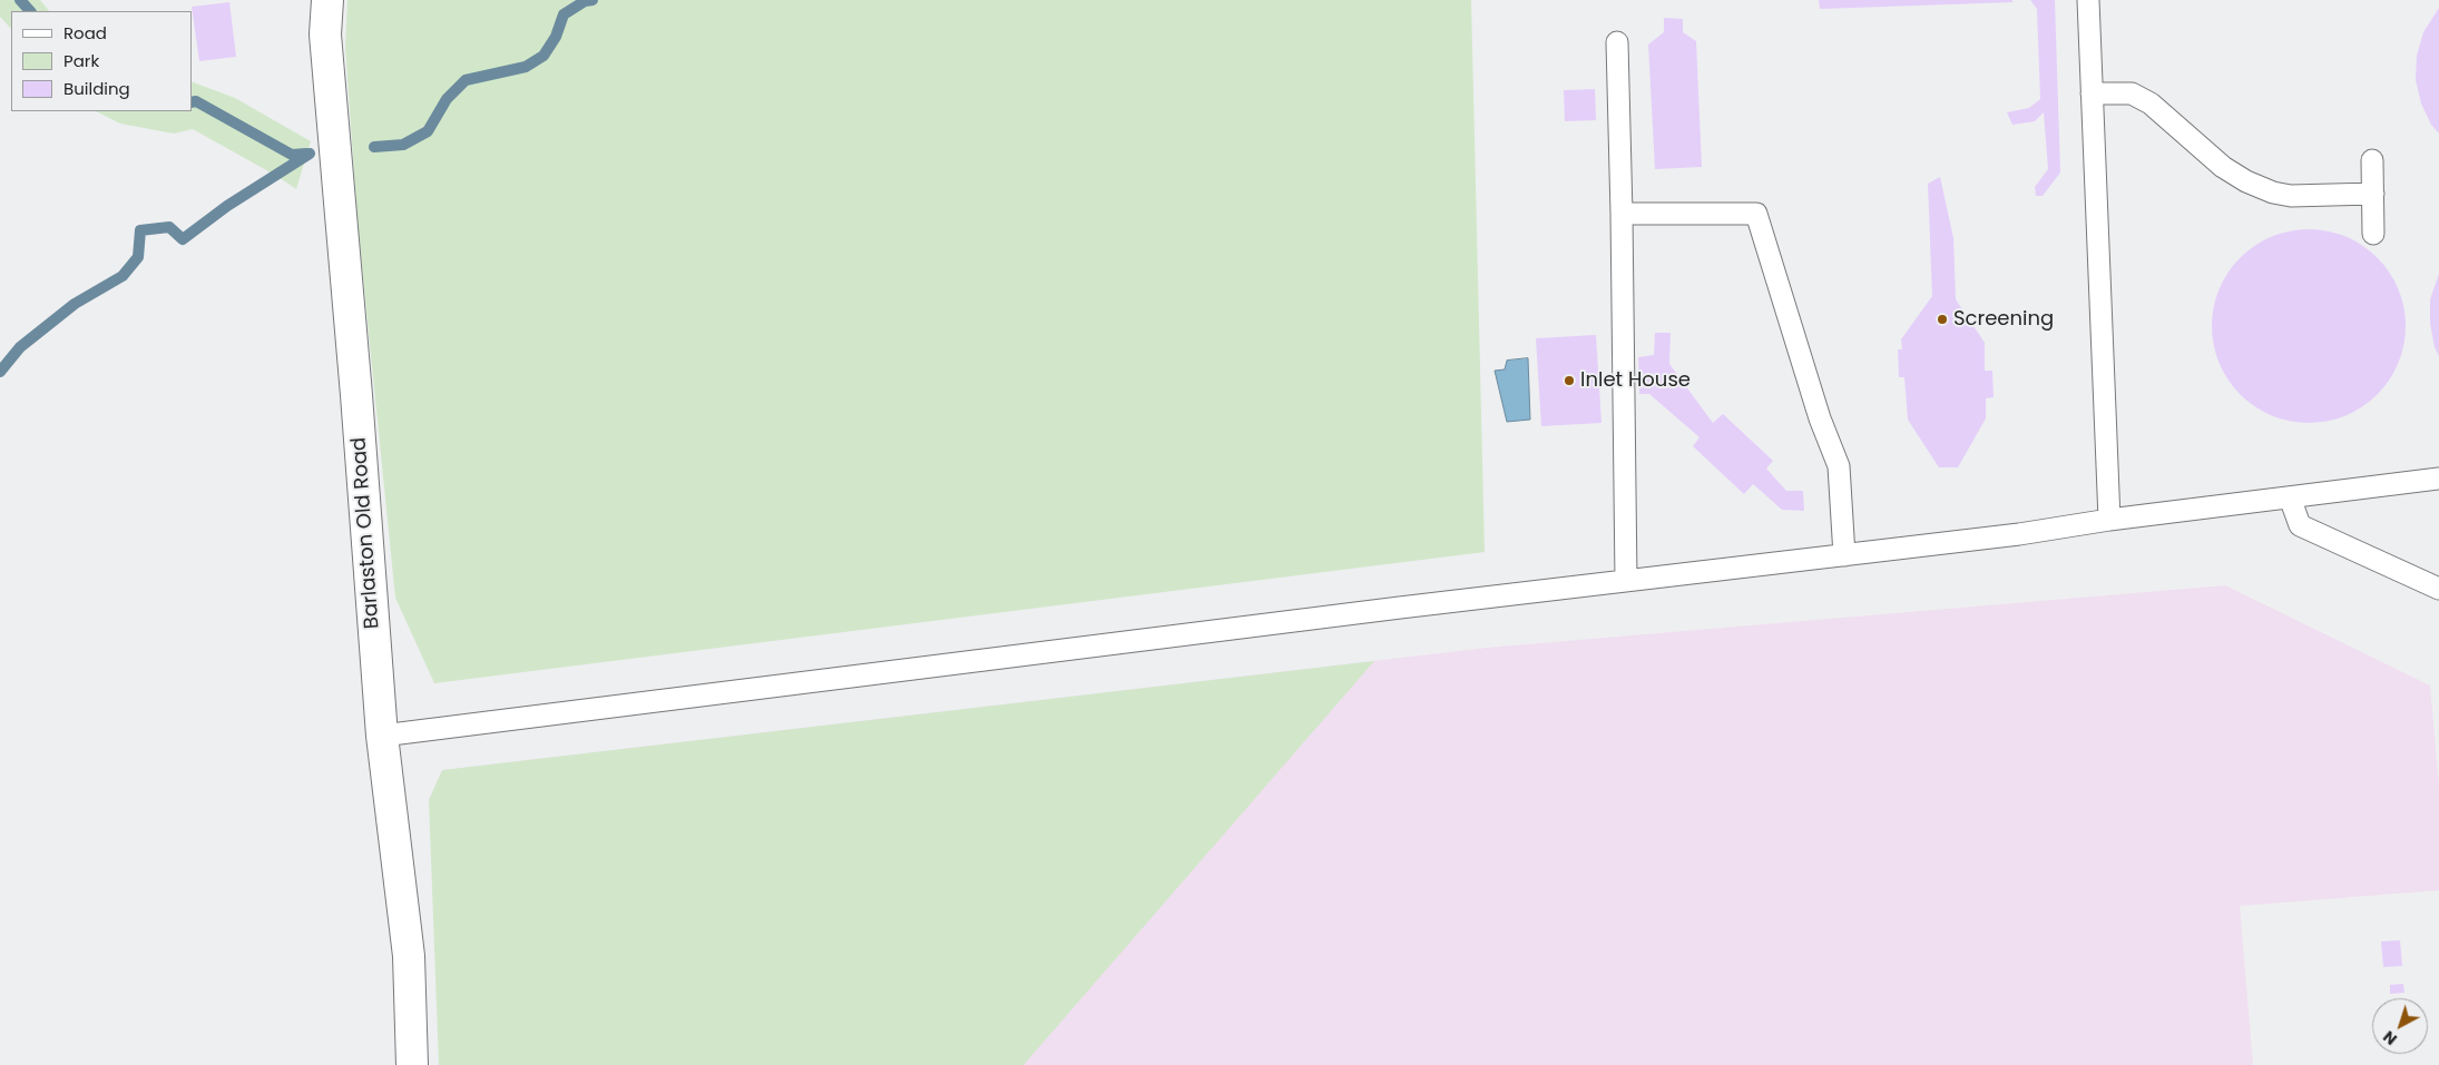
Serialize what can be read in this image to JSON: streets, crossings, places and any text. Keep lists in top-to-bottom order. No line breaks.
{"streets":{"street":["Barlaston Old Road"]},"places":["Screening","Inlet House"],"legend":["Road","Park","Building"],"north":"bottom left"}
